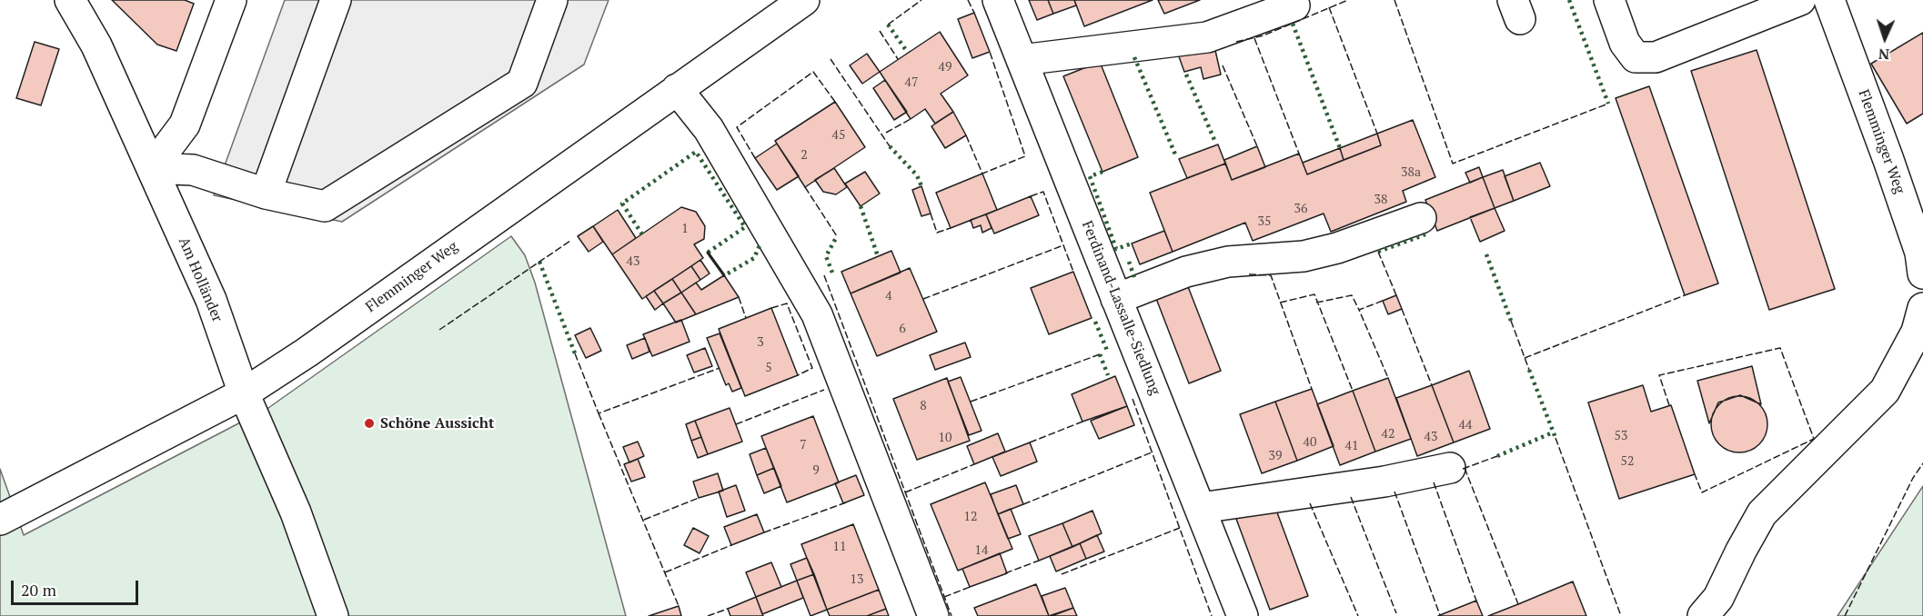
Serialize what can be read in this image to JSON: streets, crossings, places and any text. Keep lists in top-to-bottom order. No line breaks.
{"streets":{"street":["Flemminger Weg","Am Holländer","Ferdinand-Lassalle-Siedlung"]},"crossings":[["Flemminger Weg","Am Holländer"]],"places":["Schöne Aussicht"],"house_numbers":["49","47","45","2","38a","38","36","35","1","43","4","6","3","5","8","44","42","53","43","10","40","7","41","39","52","9","12","11","14","13"],"scale_bar":"20 m","north":"bottom"}
